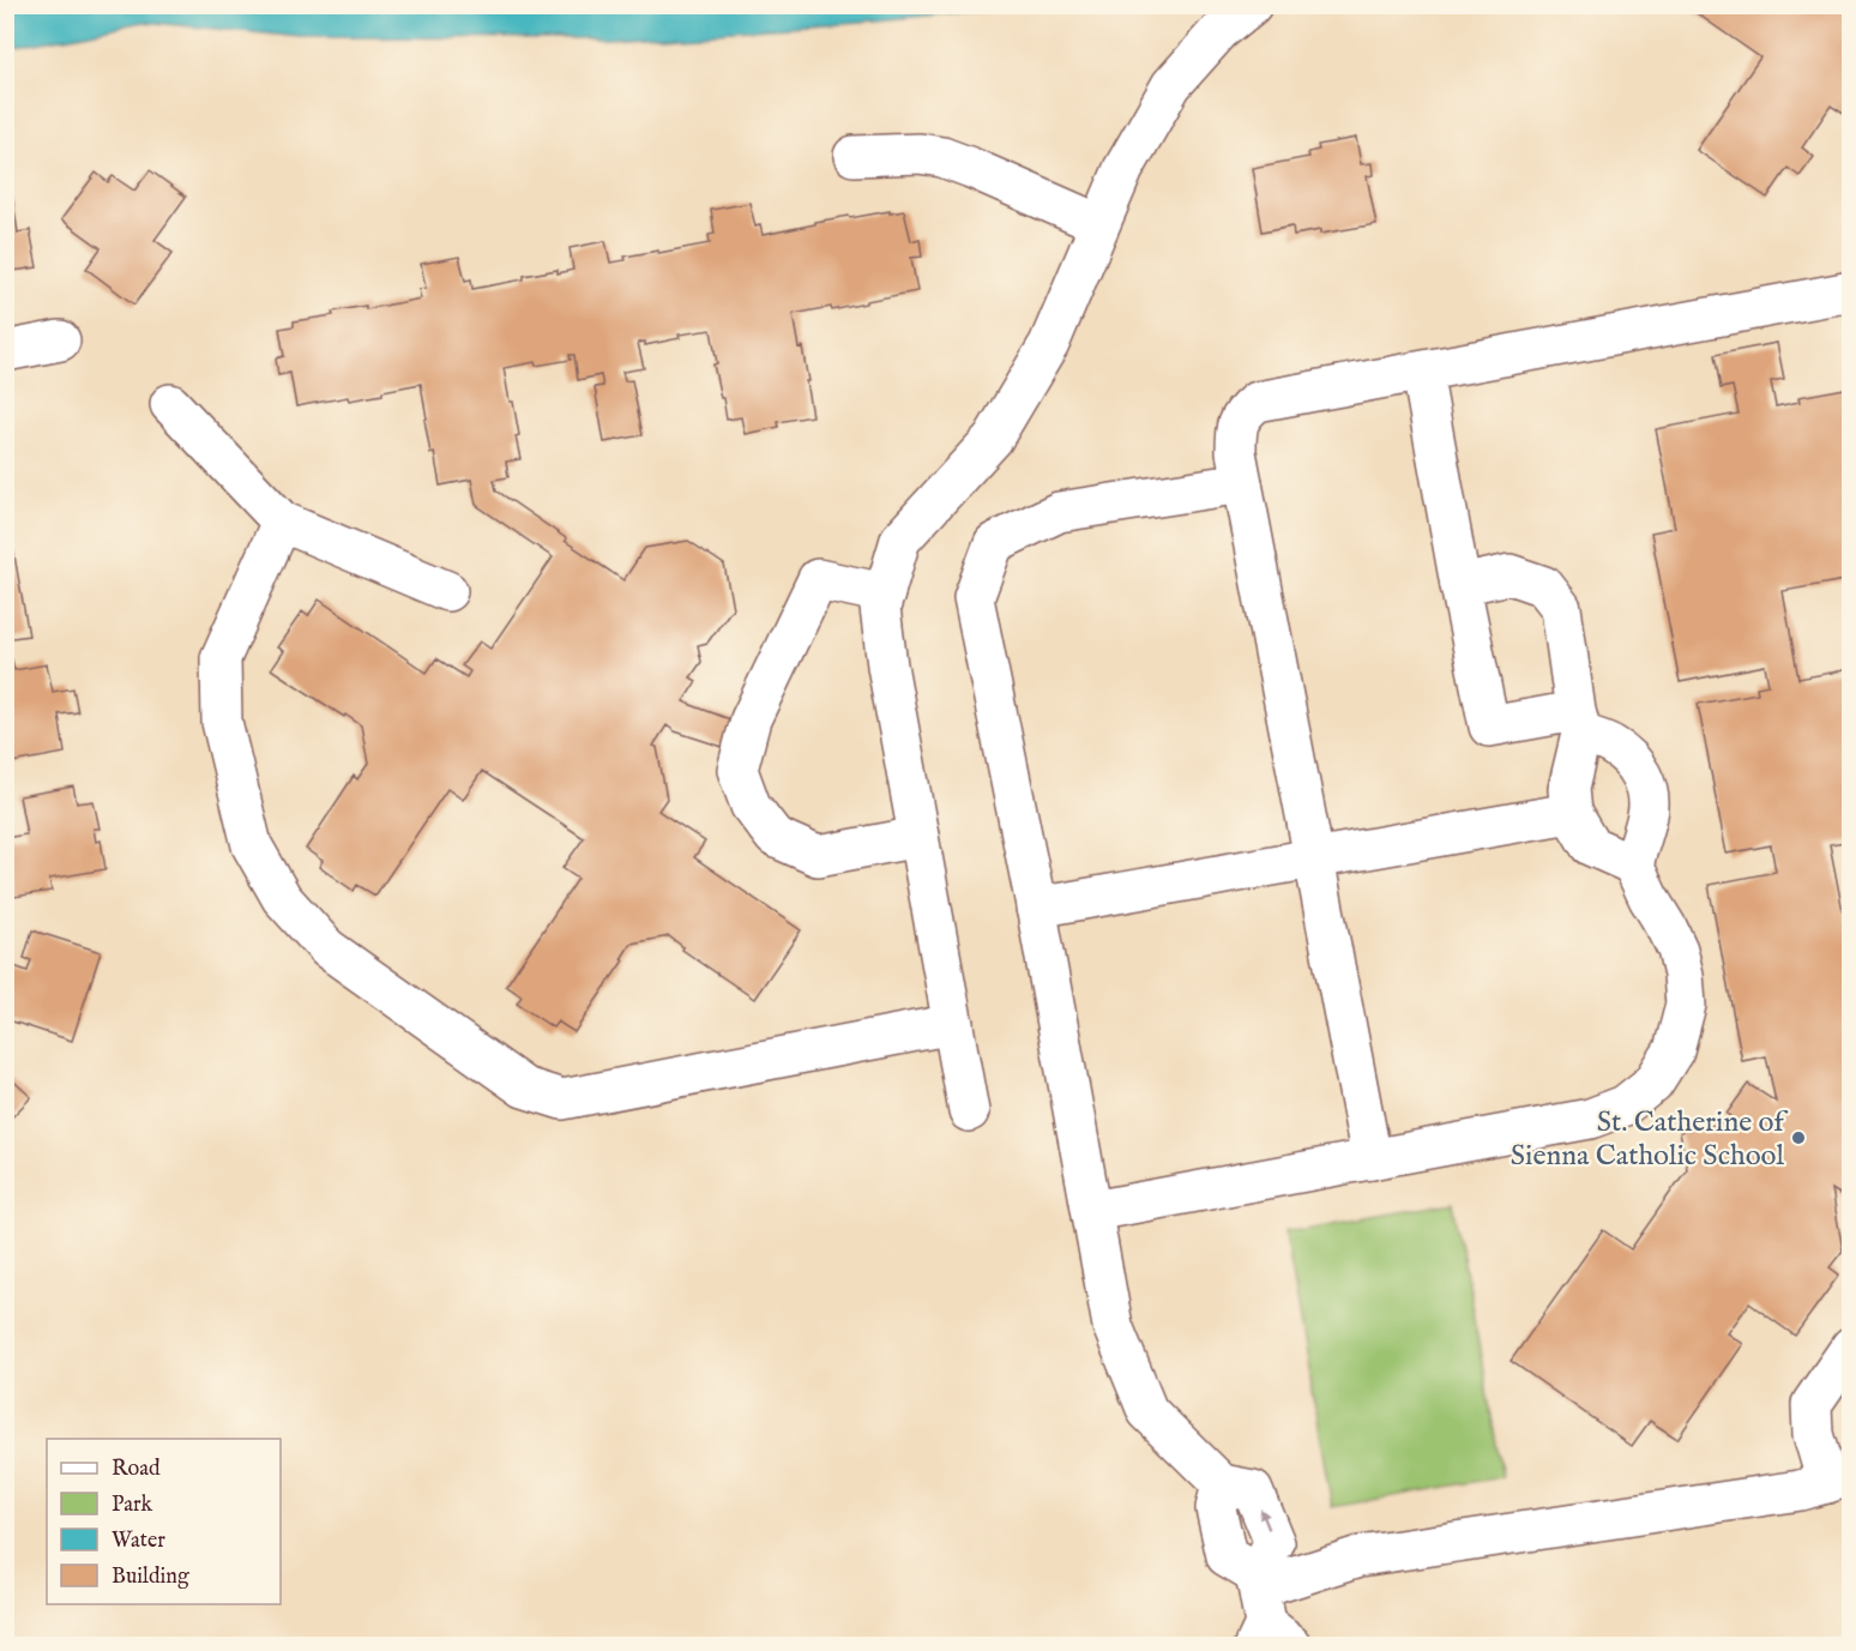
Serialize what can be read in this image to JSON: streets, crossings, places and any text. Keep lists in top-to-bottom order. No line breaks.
{"places":["St. Catherine of Sienna Catholic School"],"legend":["Road","Park","Water","Building"]}
